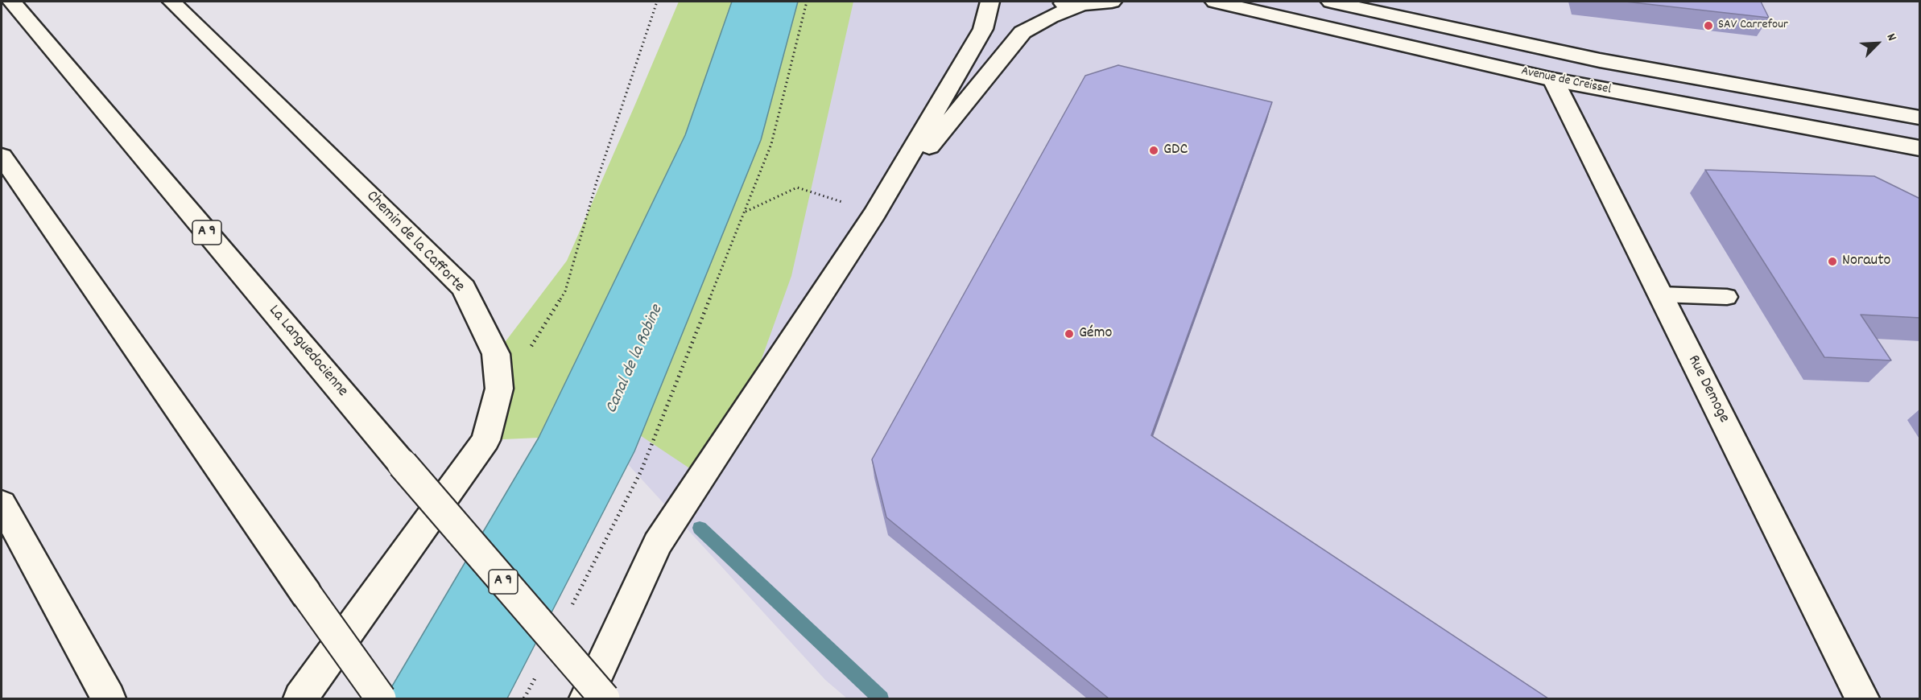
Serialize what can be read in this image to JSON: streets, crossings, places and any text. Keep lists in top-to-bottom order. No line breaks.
{"streets":{"main road":["Avenue de Creissel","A 9","Chemin de la Cafforte","La Languedocienne","Rue Demoge"]},"crossings":[["Avenue de Creissel","Rue Demoge"]],"water":["Canal de la Robine"],"places":["SAV Carrefour","GDC","Norauto","Gémo"],"north":"top right"}
